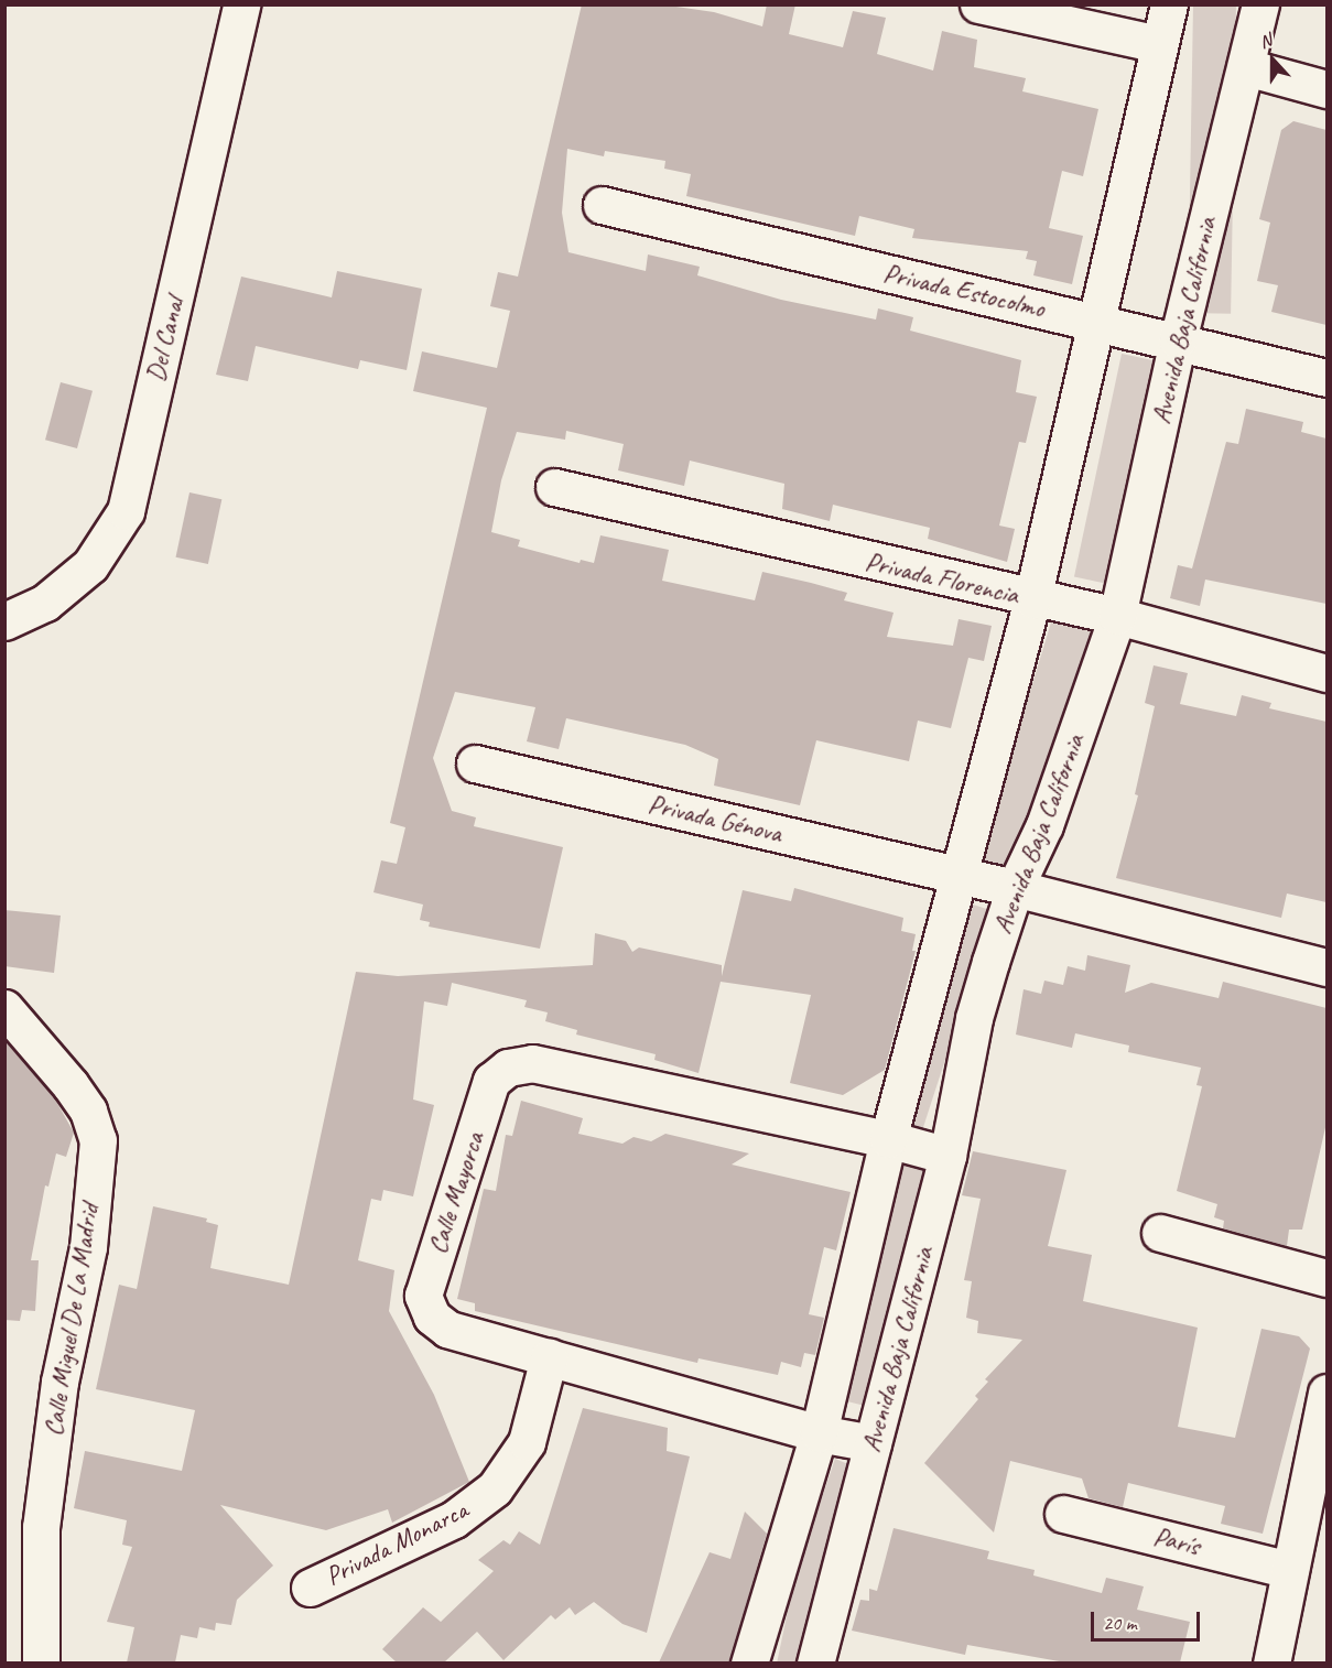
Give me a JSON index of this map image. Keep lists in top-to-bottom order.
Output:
{
  "streets": {
    "street": [
      "Privada Estocolmo",
      "Avenida Baja California",
      "Del Canal",
      "Privada Florencia",
      "Privada Génova",
      "Calle Mayorca",
      "Calle Miguel De La Madrid",
      "París",
      "Privada Monarca"
    ]
  },
  "crossings": [
    ["Privada Estocolmo", "Avenida Baja California"],
    ["Avenida Baja California", "Privada Florencia"],
    ["Avenida Baja California", "Privada Génova"],
    ["Avenida Baja California", "Calle Mayorca"],
    ["Calle Mayorca", "Privada Monarca"]
  ],
  "scale_bar": "20 m",
  "north": "top"
}
